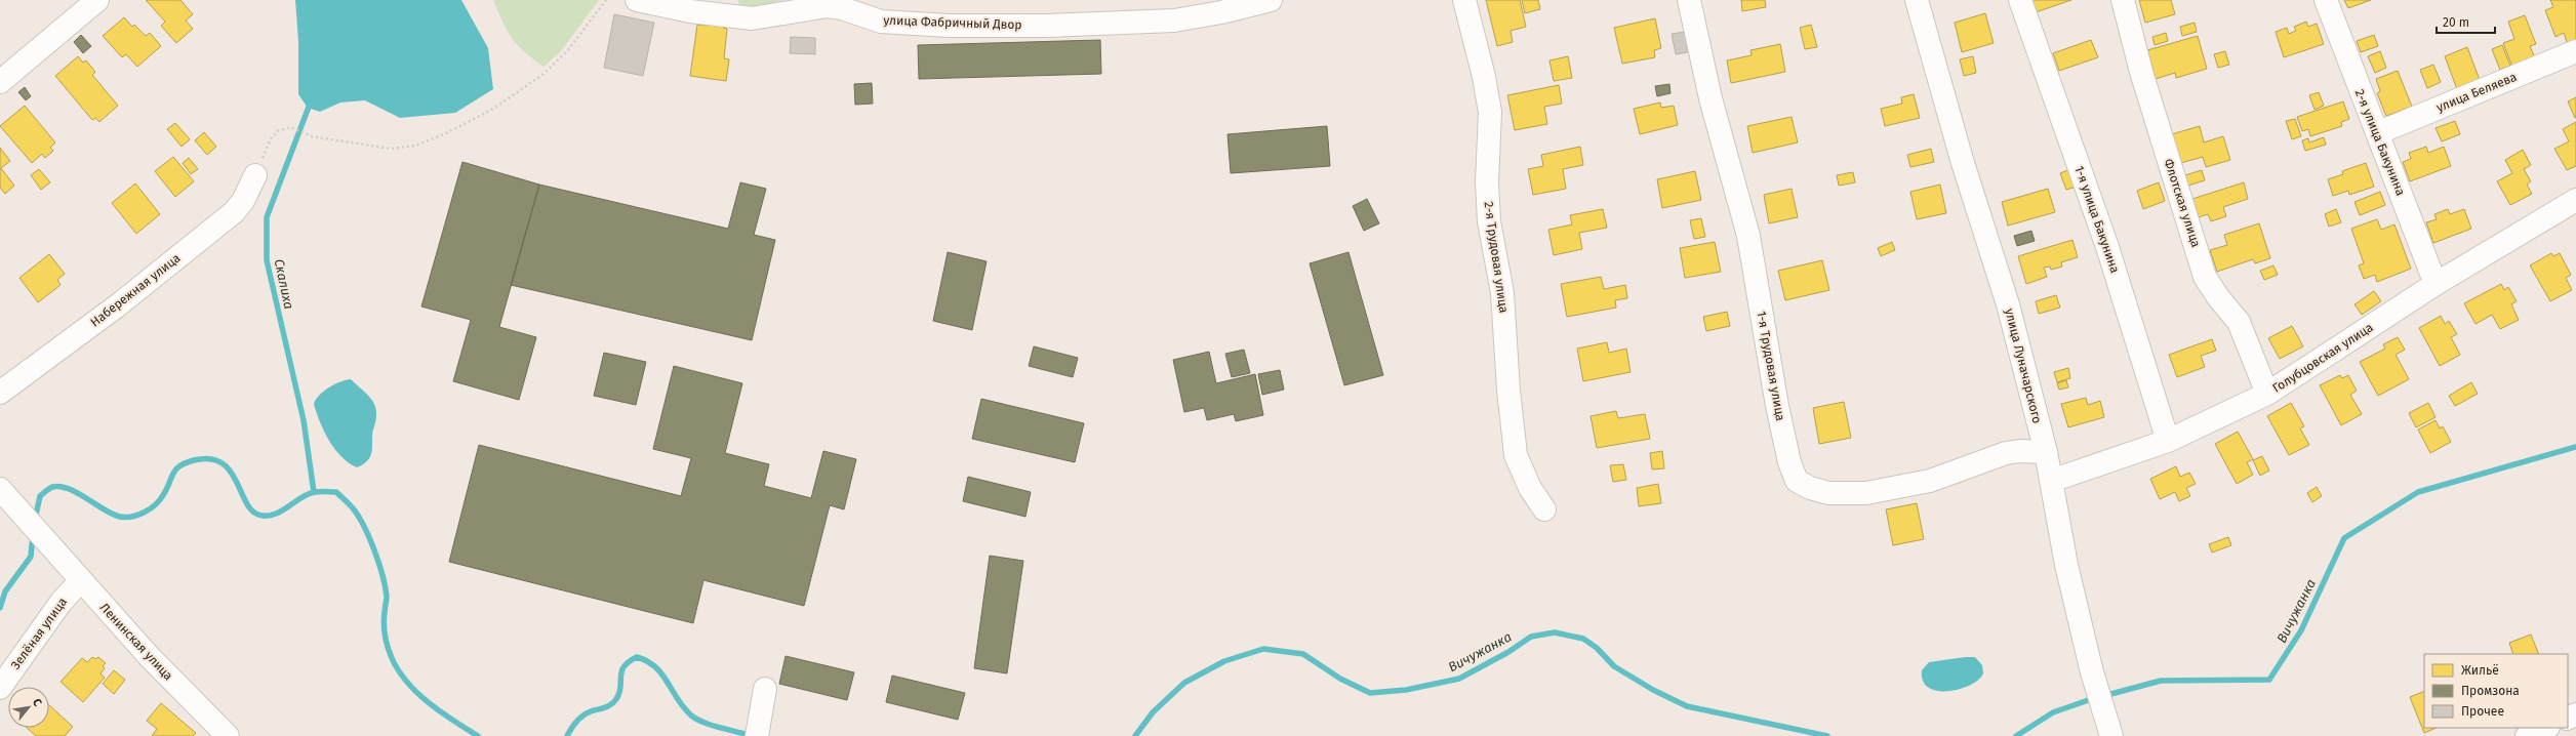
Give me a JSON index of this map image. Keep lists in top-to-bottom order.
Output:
{
  "streets": {
    "street": [
      "улица Фабричный Двор",
      "улица Беляева",
      "2-я улица Бакунина",
      "Флотская улица",
      "1-я улица Бакунина",
      "2-я Трудовая улица",
      "Набережная улица",
      "Голубцовская улица",
      "1-я Трудовая улица",
      "улица Луначарского",
      "Зелёная улица",
      "Ленинская улица"
    ]
  },
  "crossings": [
    ["улица Беляева", "2-я улица Бакунина"],
    ["2-я улица Бакунина", "Голубцовская улица"],
    ["Флотская улица", "Голубцовская улица"],
    ["1-я улица Бакунина", "Голубцовская улица"],
    ["Голубцовская улица", "улица Луначарского"],
    ["1-я Трудовая улица", "улица Луначарского"],
    ["Зелёная улица", "Ленинская улица"]
  ],
  "water": ["Скалиха", "Вичужанка"],
  "legend": ["Жильё", "Промзона", "Прочее"],
  "scale_bar": "20 m",
  "north": "top right"
}
